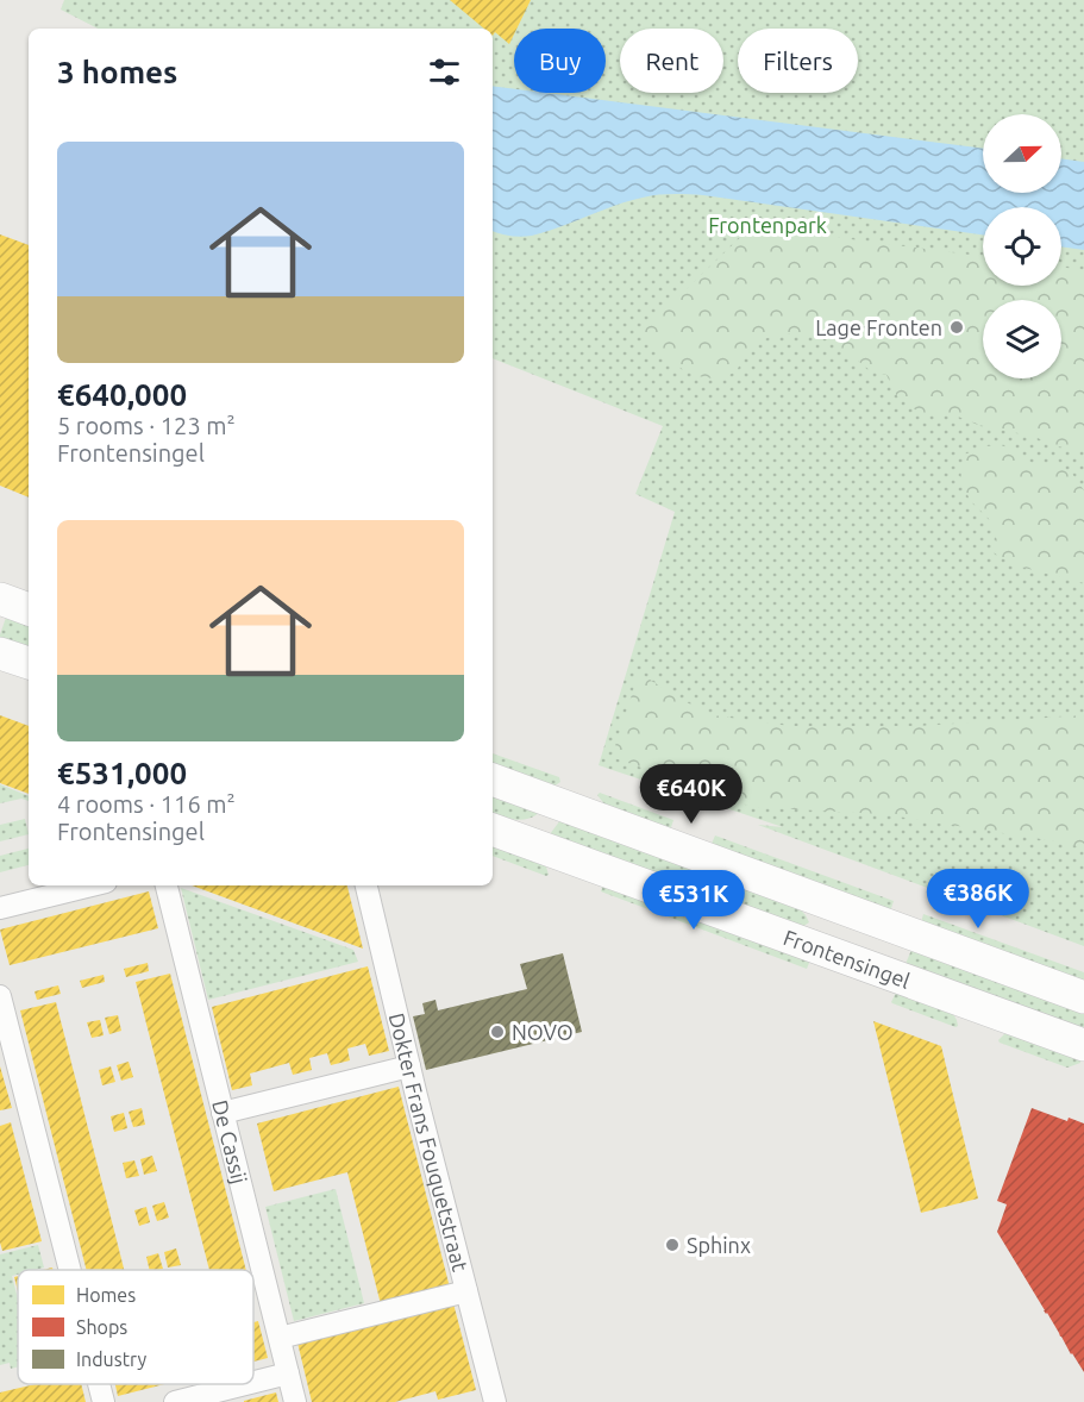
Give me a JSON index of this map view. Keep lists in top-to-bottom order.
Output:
{
  "streets": {
    "main road": ["Frontensingel"],
    "street": ["De Cassij", "Dokter Frans Fouquetstraat"]
  },
  "parks": ["Frontenpark"],
  "places": ["Lage Fronten", "NOVO", "Sphinx"],
  "legend": ["Homes", "Shops", "Industry"],
  "north": "right",
  "page": {
    "chip": ["Buy", "Rent", "Filters"],
    "heading": "3 homes",
    "list": [
      {
        "name": "€640,000",
        "note": "5 rooms · 123 m² · Frontensingel"
      },
      {
        "name": "€531,000",
        "note": "4 rooms · 116 m² · Frontensingel"
      }
    ],
    "price": ["€640K", "€386K", "€531K"]
  }
}
